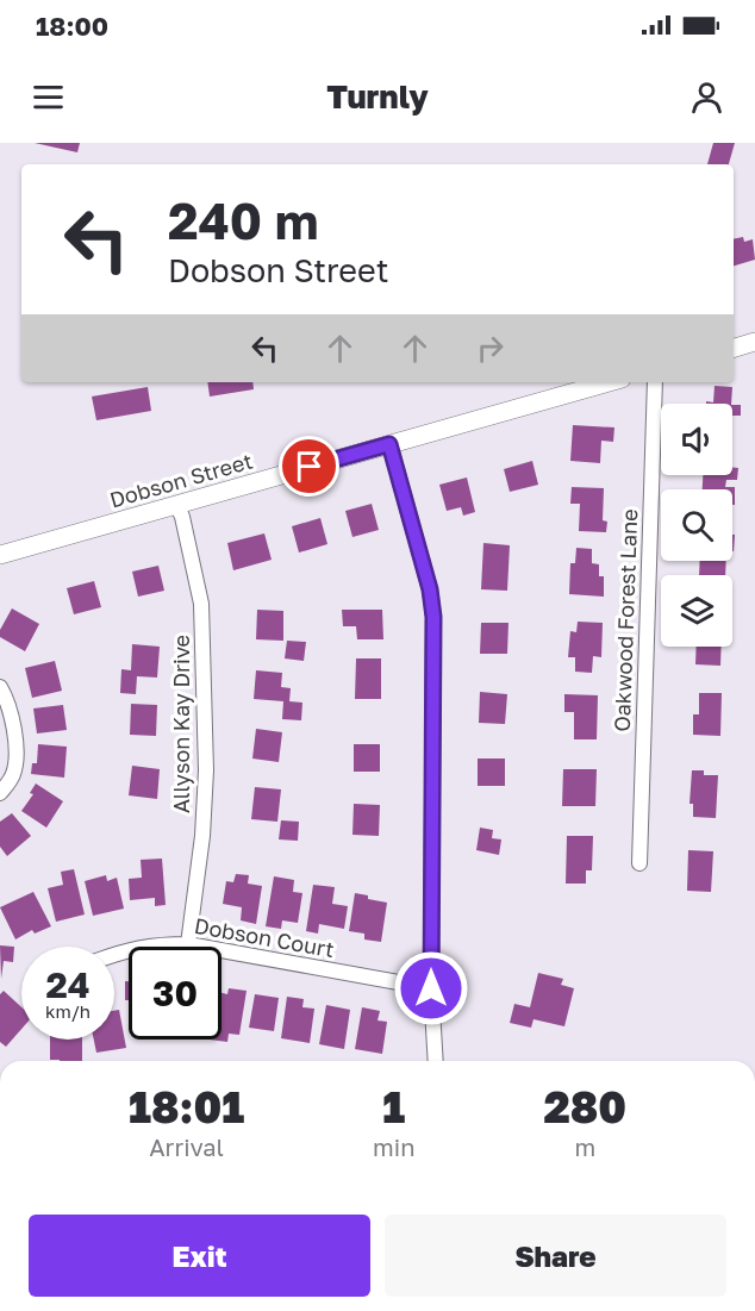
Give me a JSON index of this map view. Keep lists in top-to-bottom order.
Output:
{
  "streets": {
    "street": [
      "Dobson Street",
      "Oakwood Forest Lane",
      "Allyson Kay Drive",
      "Dobson Court"
    ]
  },
  "crossings": [
    ["Dobson Street", "Allyson Kay Drive"],
    ["Allyson Kay Drive", "Dobson Court"]
  ],
  "page": {
    "status": "18:00",
    "header": "Turnly",
    "turn": ["240 m", "Dobson Street"],
    "speed": "24 km/h",
    "limit": "30",
    "eta": [
      "18:01",
      "Arrival",
      "1",
      "min",
      "280",
      "m"
    ],
    "buttons": ["Exit", "Share"]
  }
}
